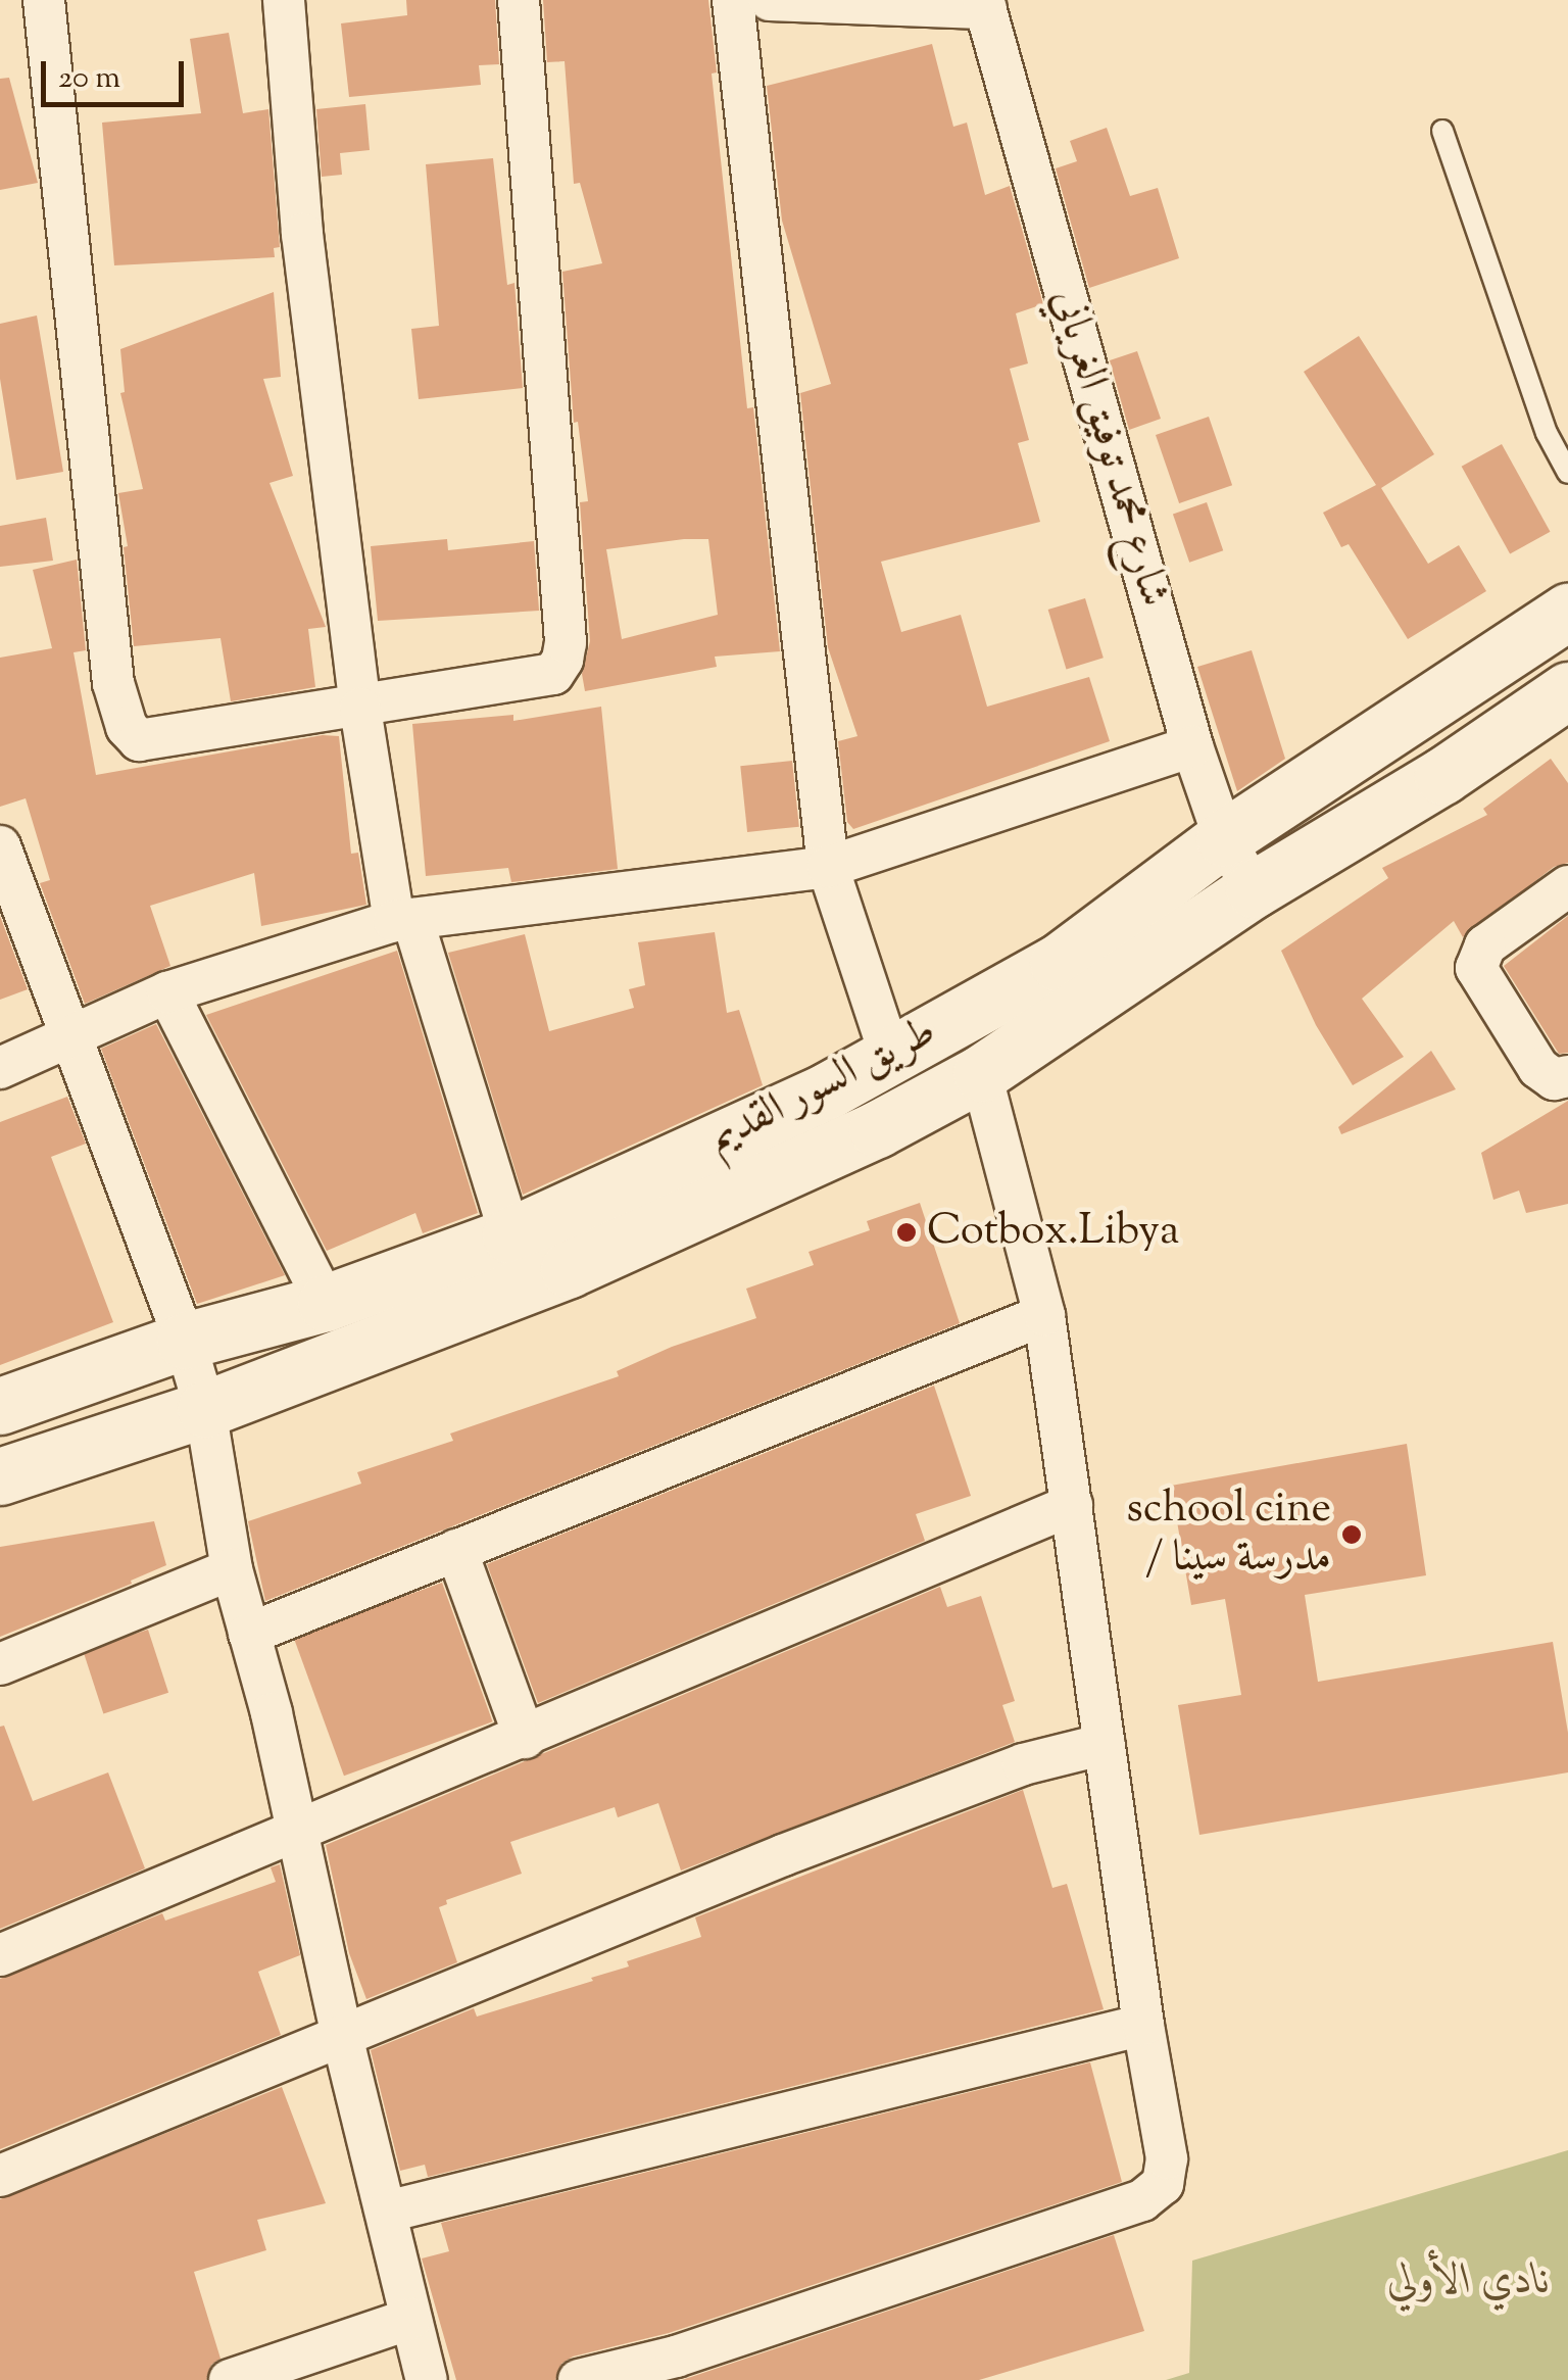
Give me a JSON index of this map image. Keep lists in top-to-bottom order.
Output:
{
  "streets": {
    "main road": ["طريق السور القديم"],
    "street": ["شارع محمد توفيق الغرياني"]
  },
  "crossings": [
    ["شارع محمد توفيق الغرياني", "طريق السور القديم"]
  ],
  "parks": ["نادي الأولي"],
  "places": ["Cotbox.Libya", "school cine / مدرسة سينا"],
  "scale_bar": "20 m"
}
